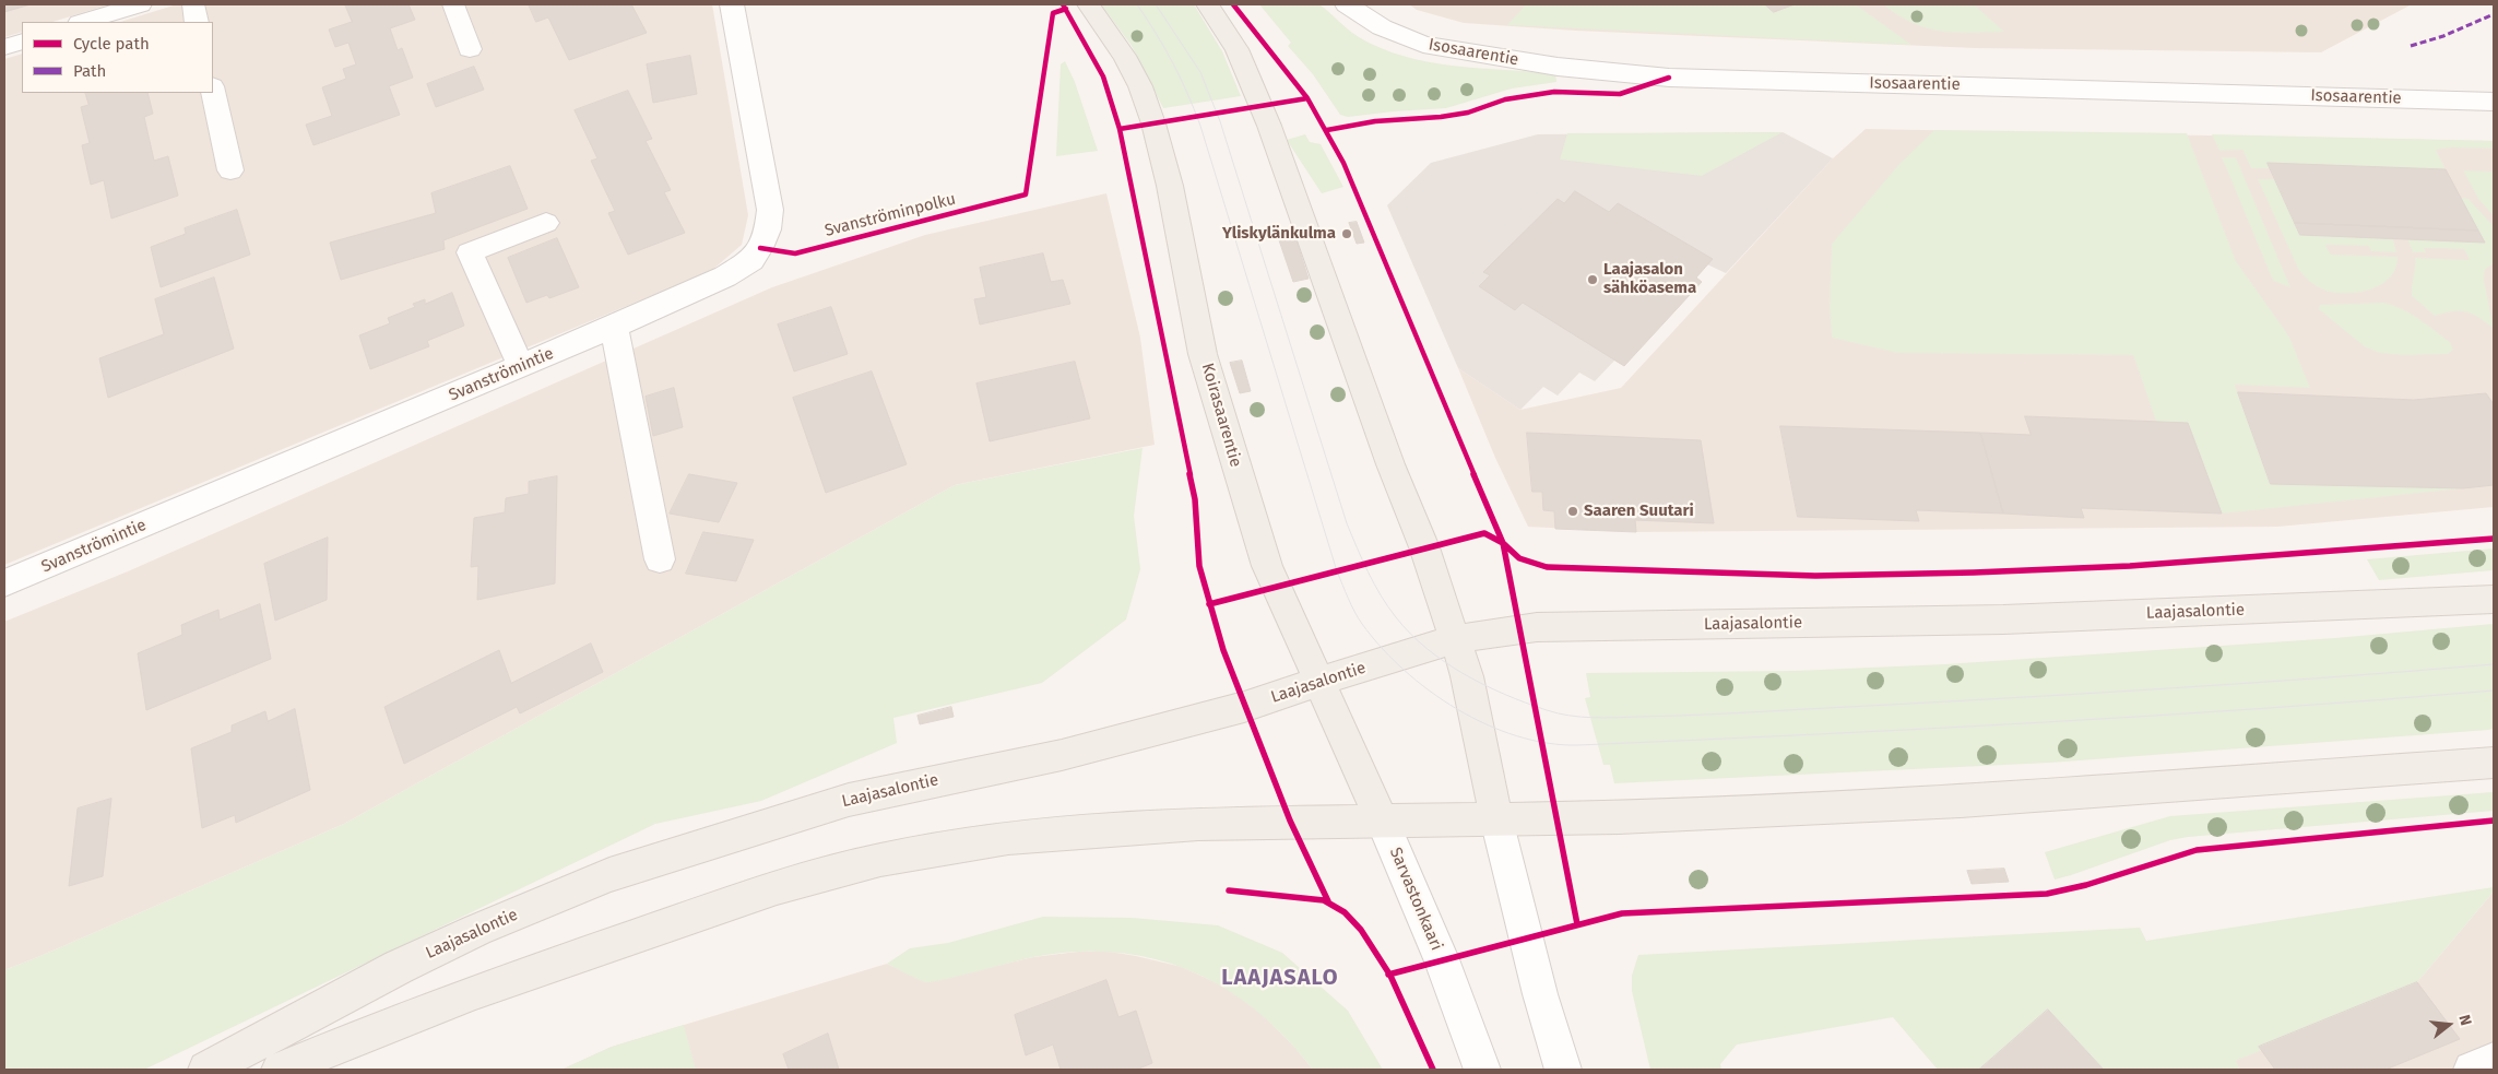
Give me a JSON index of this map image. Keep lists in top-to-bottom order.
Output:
{
  "streets": {
    "main road": ["Koirasaarentie", "Laajasalontie"],
    "street": ["Isosaarentie", "Svanströmintie", "Sarvastonkaari"],
    "cycle path": ["Svanströminpolku"]
  },
  "crossings": [
    ["Koirasaarentie", "Laajasalontie"],
    ["Koirasaarentie", "Sarvastonkaari"]
  ],
  "districts": ["LAAJASALO"],
  "places": ["Yliskylänkulma", "Laajasalon sähköasema", "Saaren Suutari"],
  "legend": ["Cycle path", "Path"],
  "north": "right"
}
